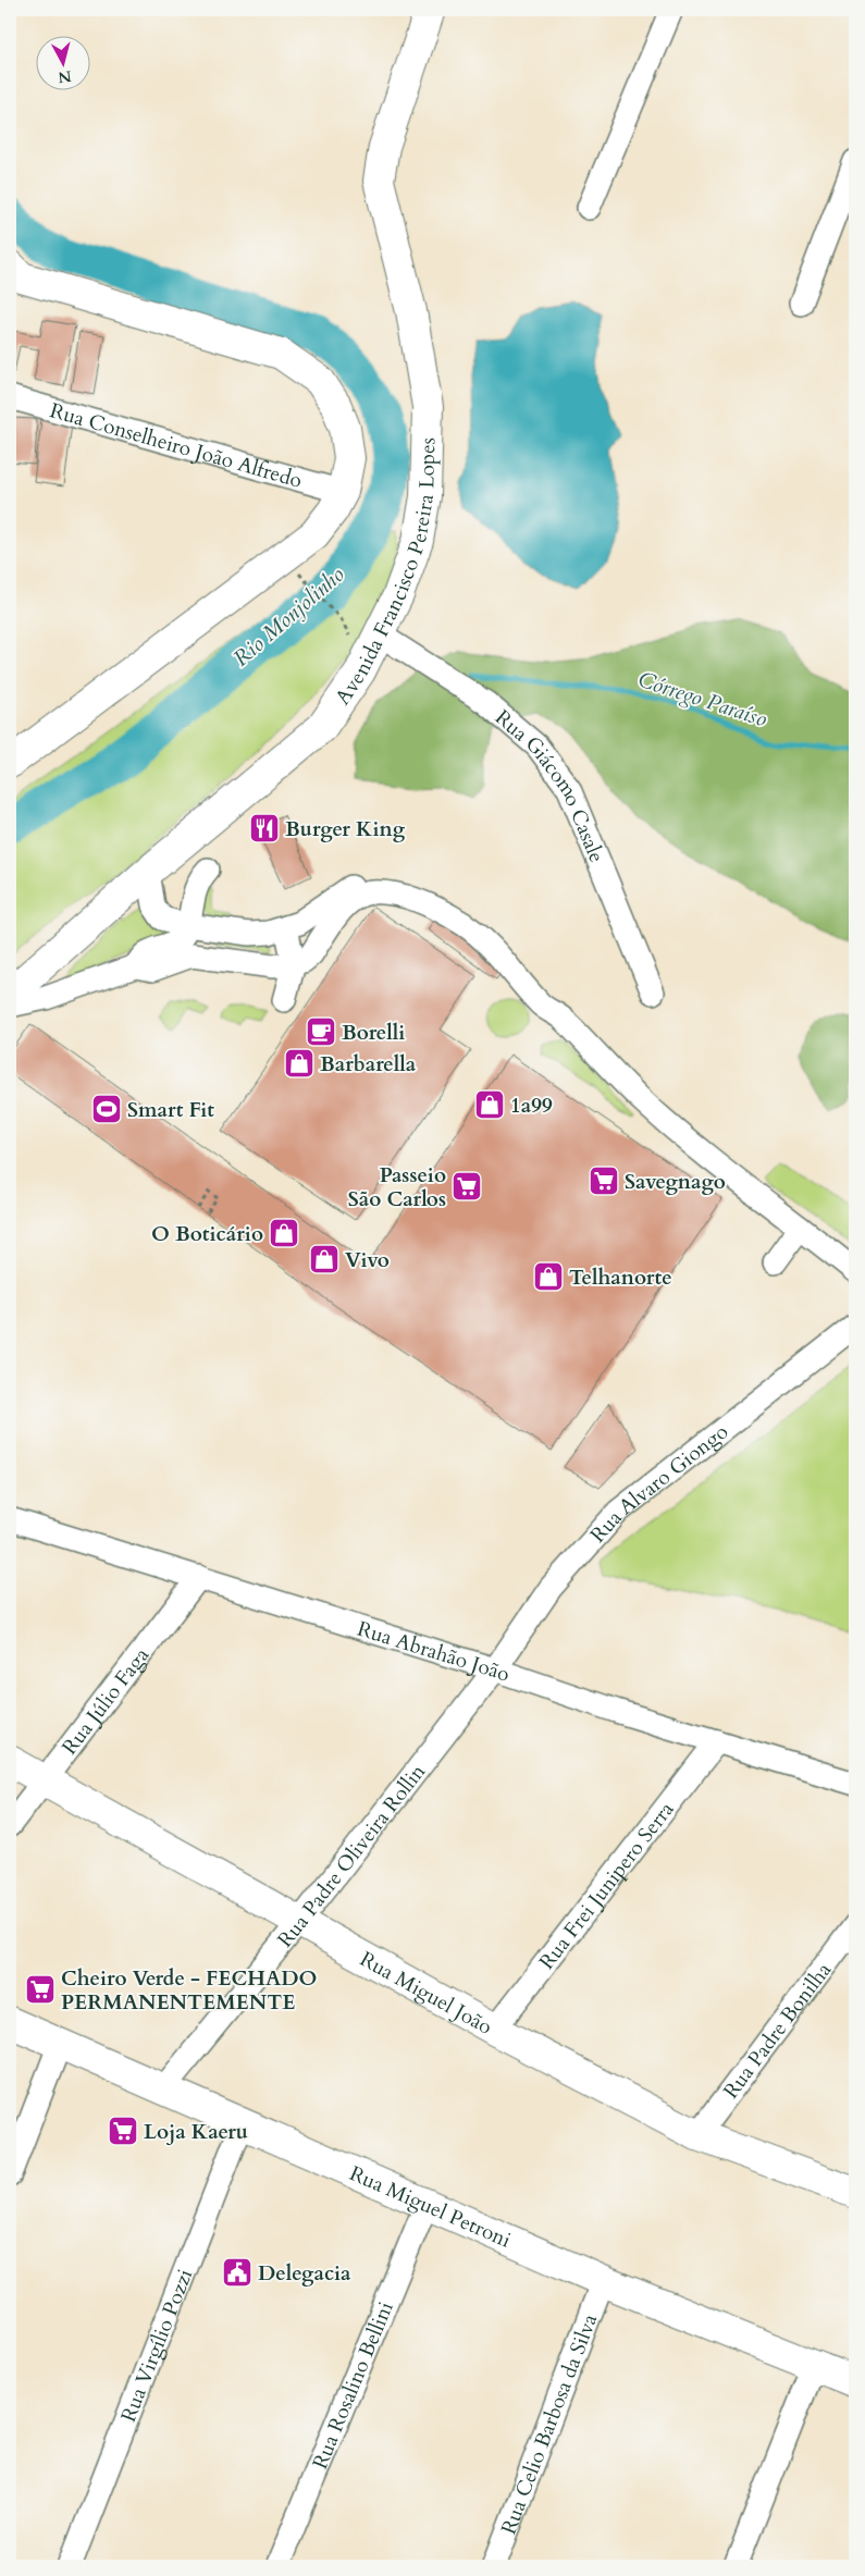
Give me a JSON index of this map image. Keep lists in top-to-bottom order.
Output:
{
  "streets": {
    "main road": ["Avenida Francisco Pereira Lopes", "Rua Miguel João", "Rua Miguel Petroni"],
    "street": [
      "Rua Conselheiro João Alfredo",
      "Rua Giácomo Casale",
      "Rua Alvaro Giongo",
      "Rua Abrahão João",
      "Rua Júlio Faga",
      "Rua Padre Oliveira Rollin",
      "Rua Frei Junipero Serra",
      "Rua Padre Bonilha",
      "Rua Virgílio Pozzi",
      "Rua Rosalino Bellini",
      "Rua Celio Barbosa da Silva"
    ]
  },
  "crossings": [
    ["Avenida Francisco Pereira Lopes", "Rua Giácomo Casale"],
    ["Rua Alvaro Giongo", "Rua Abrahão João"],
    ["Rua Alvaro Giongo", "Rua Padre Oliveira Rollin"],
    ["Rua Abrahão João", "Rua Júlio Faga"],
    ["Rua Abrahão João", "Rua Padre Oliveira Rollin"],
    ["Rua Abrahão João", "Rua Frei Junipero Serra"],
    ["Rua Júlio Faga", "Rua Miguel João"],
    ["Rua Padre Oliveira Rollin", "Rua Miguel João"],
    ["Rua Padre Oliveira Rollin", "Rua Miguel Petroni"],
    ["Rua Frei Junipero Serra", "Rua Miguel João"],
    ["Rua Miguel João", "Rua Padre Bonilha"],
    ["Rua Miguel Petroni", "Rua Virgílio Pozzi"],
    ["Rua Miguel Petroni", "Rua Rosalino Bellini"],
    ["Rua Miguel Petroni", "Rua Celio Barbosa da Silva"]
  ],
  "water": ["Rio Monjolinho", "Córrego Paraíso"],
  "places": {
    "restaurant": ["Burger King"],
    "cafe": ["Borelli"],
    "shop": [
      "Barbarella",
      "1a99",
      "O Boticário",
      "Vivo",
      "Telhanorte"
    ],
    "sports": ["Smart Fit"],
    "supermarket": [
      "Savegnago",
      "Passeio São Carlos",
      "Cheiro Verde - FECHADO PERMANENTEMENTE",
      "Loja Kaeru"
    ],
    "public building": ["Delegacia"]
  },
  "north": "bottom"
}
